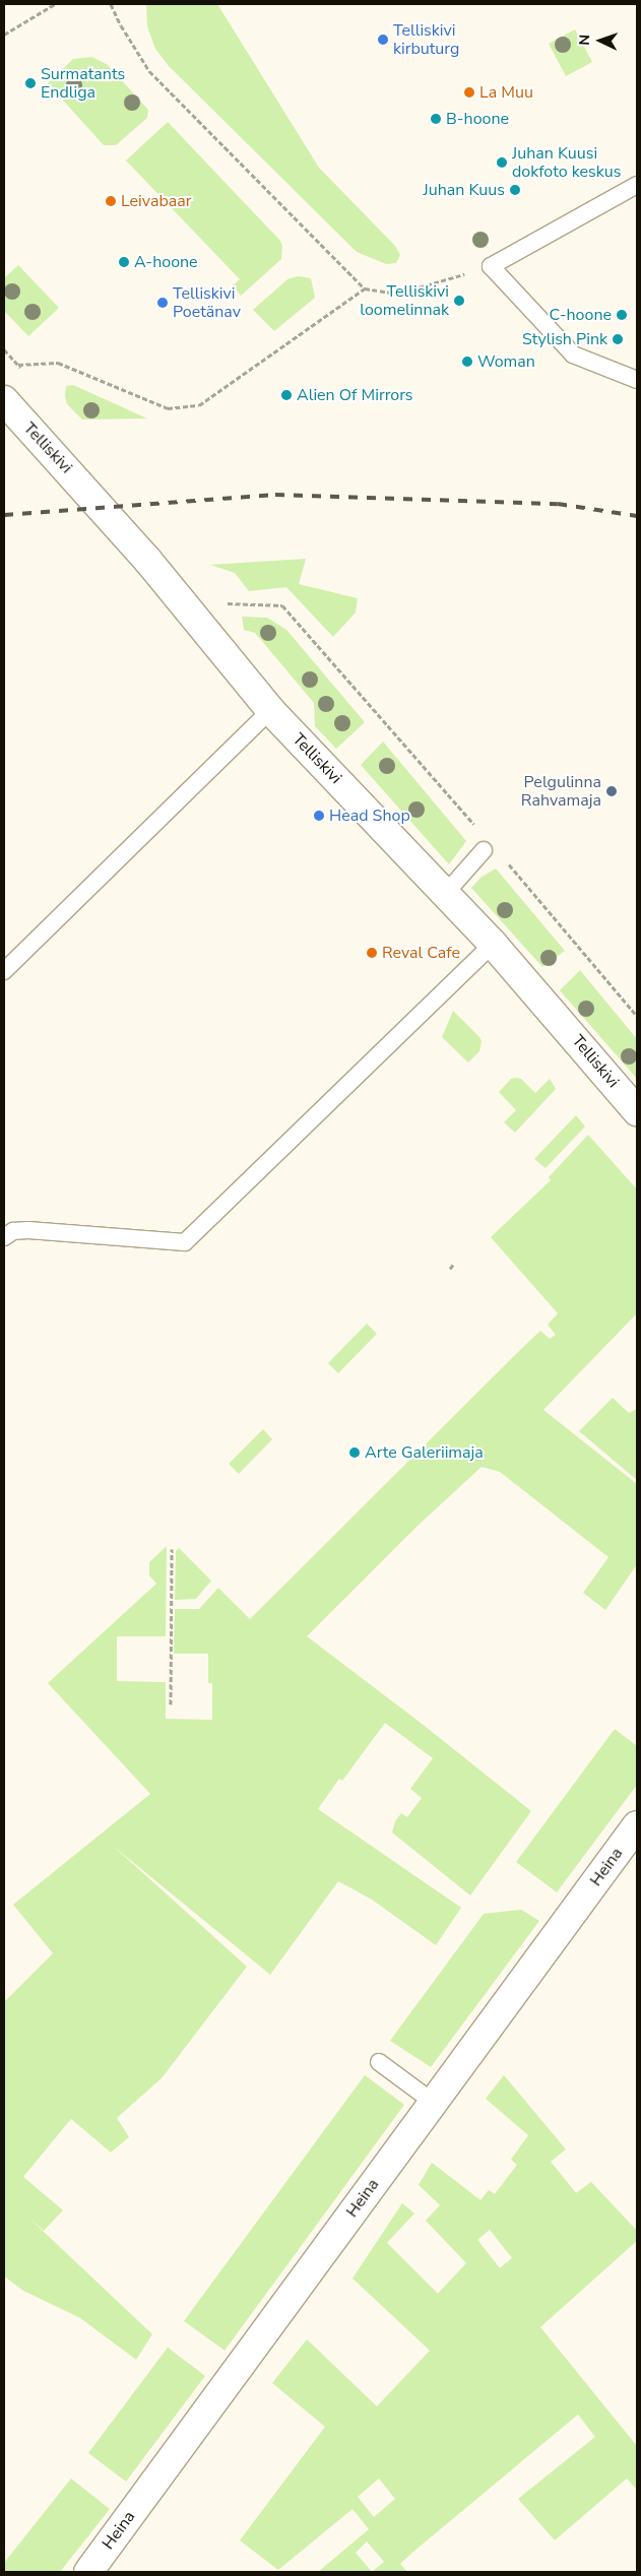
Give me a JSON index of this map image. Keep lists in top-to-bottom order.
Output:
{
  "streets": {
    "street": ["Telliskivi", "Heina"]
  },
  "places": [
    "Telliskivi kirbuturg",
    "Surmatants Endliga",
    "La Muu",
    "B-hoone",
    "Juhan Kuusi dokfoto keskus",
    "Juhan Kuus",
    "Leivabaar",
    "A-hoone",
    "Telliskivi loomelinnak",
    "Telliskivi Poetänav",
    "C-hoone",
    "Stylish Pink",
    "Woman",
    "Alien Of Mirrors",
    "Pelgulinna Rahvamaja",
    "Head Shop",
    "Reval Cafe",
    "Arte Galeriimaja"
  ],
  "north": "left"
}
